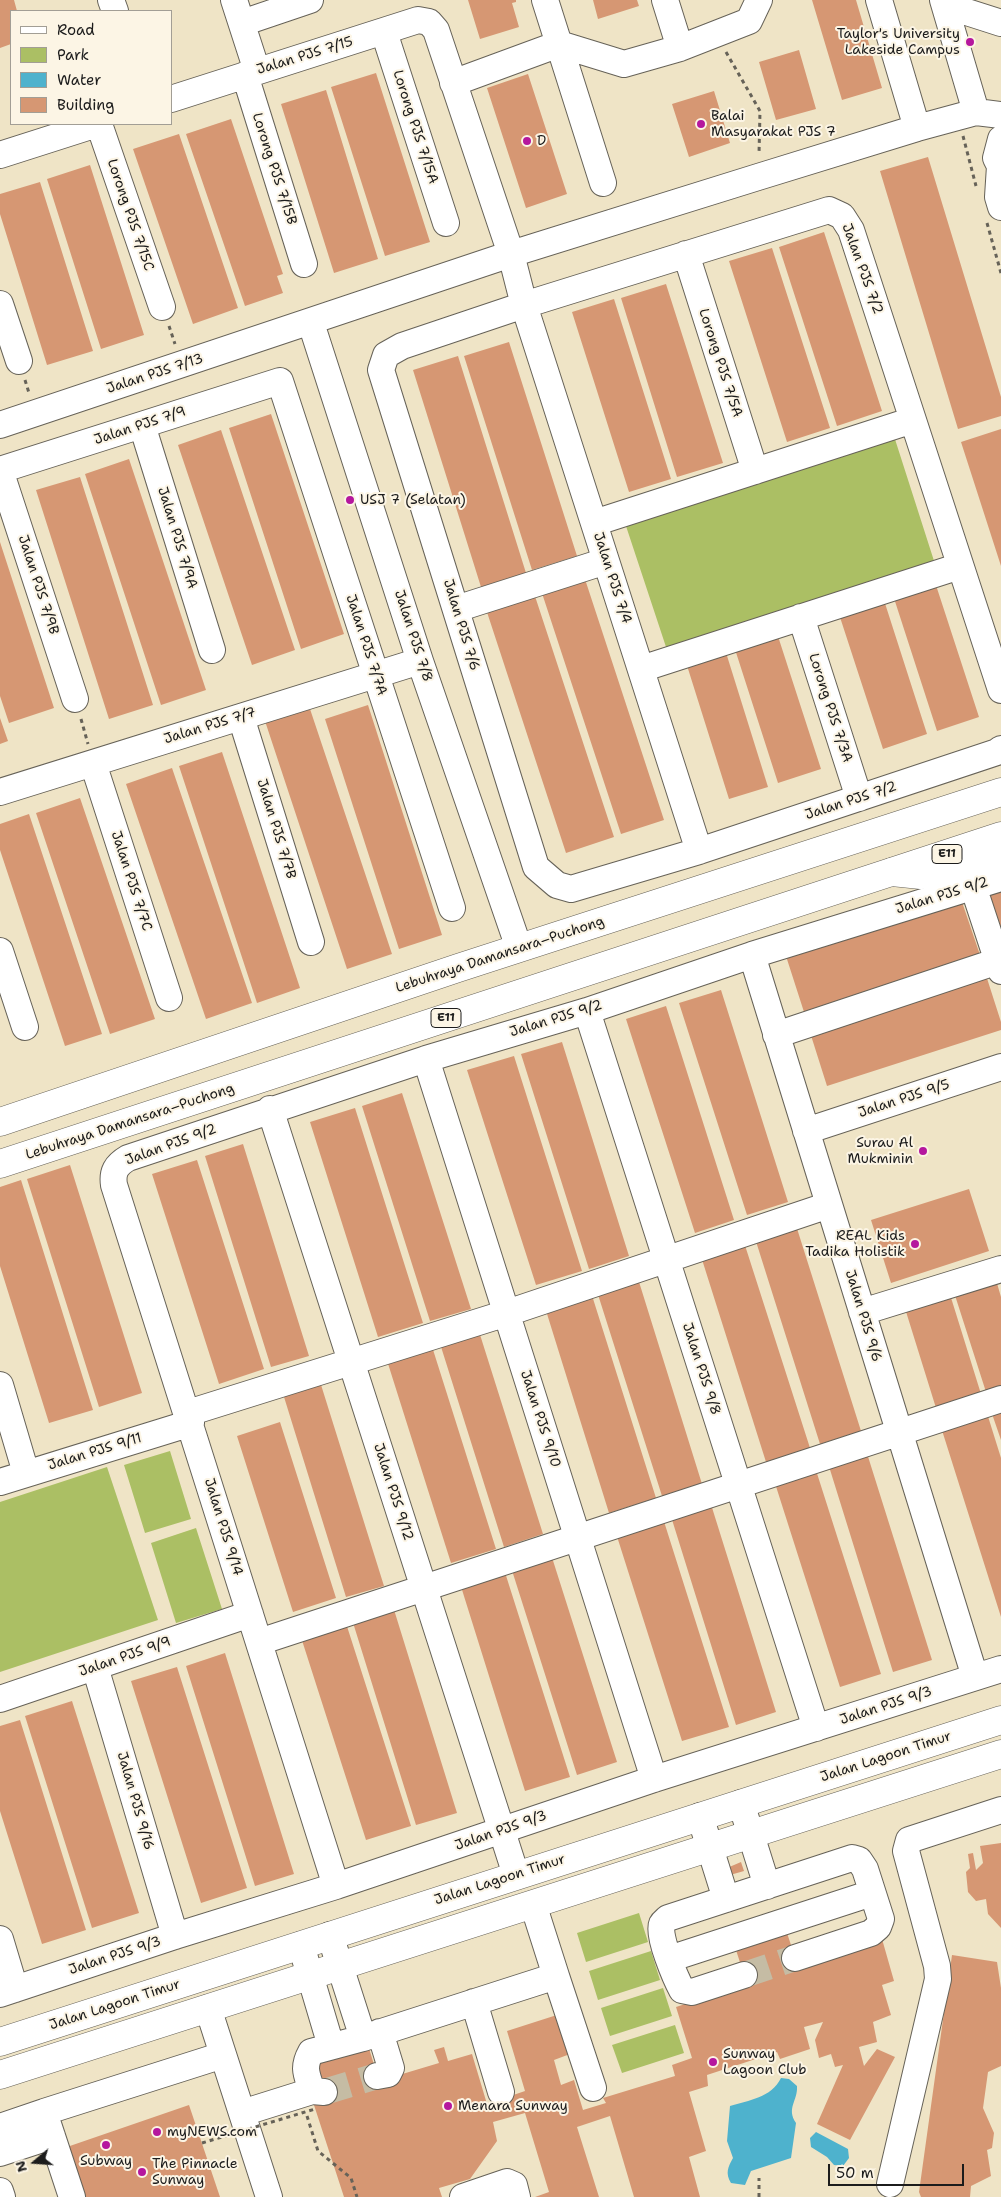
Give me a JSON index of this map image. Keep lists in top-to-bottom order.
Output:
{
  "streets": {
    "main road": ["E11", "Lebuhraya Damansara–Puchong", "Jalan Lagoon Timur"],
    "street": [
      "Jalan PJS 7/15",
      "Lorong PJS 7/15A",
      "Lorong PJS 7/15B",
      "Lorong PJS 7/15C",
      "Jalan PJS 7/2",
      "Lorong PJS 7/5A",
      "Jalan PJS 7/13",
      "Jalan PJS 7/9",
      "Jalan PJS 7/9A",
      "Jalan PJS 7/4",
      "Jalan PJS 7/9B",
      "Jalan PJS 7/6",
      "Jalan PJS 7/8",
      "Jalan PJS 7/7A",
      "Lorong PJS 7/3A",
      "Jalan PJS 7/7",
      "Jalan PJS 7/7B",
      "Jalan PJS 7/7C",
      "Jalan PJS 9/2",
      "Jalan PJS 9/5",
      "Jalan PJS 9/6",
      "Jalan PJS 9/8",
      "Jalan PJS 9/10",
      "Jalan PJS 9/11",
      "Jalan PJS 9/12",
      "Jalan PJS 9/14",
      "Jalan PJS 9/9",
      "Jalan PJS 9/3",
      "Jalan PJS 9/16"
    ]
  },
  "crossings": [
    ["Jalan PJS 7/15", "Lorong PJS 7/15A"],
    ["Jalan PJS 7/15", "Lorong PJS 7/15B"],
    ["Jalan PJS 7/2", "Lorong PJS 7/5A"],
    ["Jalan PJS 7/2", "Jalan PJS 7/4"],
    ["Jalan PJS 7/2", "Jalan PJS 7/6"],
    ["Jalan PJS 7/2", "Lorong PJS 7/3A"],
    ["Jalan PJS 7/13", "Jalan PJS 7/8"],
    ["Jalan PJS 7/9", "Jalan PJS 7/9A"],
    ["Jalan PJS 7/9", "Jalan PJS 7/9B"],
    ["Jalan PJS 7/9", "Jalan PJS 7/7A"],
    ["Jalan PJS 7/4", "Jalan PJS 7/6"],
    ["Jalan PJS 7/8", "Jalan PJS 7/7"],
    ["Jalan PJS 7/8", "Lebuhraya Damansara–Puchong"],
    ["Jalan PJS 7/7A", "Jalan PJS 7/7"],
    ["Jalan PJS 7/7", "Jalan PJS 7/7B"],
    ["Jalan PJS 7/7", "Jalan PJS 7/7C"],
    ["Jalan PJS 9/2", "Jalan PJS 9/6"],
    ["Jalan PJS 9/2", "Jalan PJS 9/8"],
    ["Jalan PJS 9/2", "Jalan PJS 9/10"],
    ["Jalan PJS 9/2", "Jalan PJS 9/12"],
    ["Jalan PJS 9/2", "Jalan PJS 9/14"],
    ["Jalan PJS 9/5", "Jalan PJS 9/6"],
    ["Jalan PJS 9/6", "Jalan PJS 9/11"],
    ["Jalan PJS 9/6", "Jalan PJS 9/3"],
    ["Jalan PJS 9/8", "Jalan PJS 9/11"],
    ["Jalan PJS 9/8", "Jalan PJS 9/3"],
    ["Jalan PJS 9/10", "Jalan PJS 9/11"],
    ["Jalan PJS 9/10", "Jalan PJS 9/3"],
    ["Jalan PJS 9/11", "Jalan PJS 9/12"],
    ["Jalan PJS 9/11", "Jalan PJS 9/14"],
    ["Jalan PJS 9/12", "Jalan PJS 9/3"],
    ["Jalan PJS 9/12", "Jalan Lagoon Timur"],
    ["Jalan PJS 9/14", "Jalan PJS 9/9"],
    ["Jalan PJS 9/14", "Jalan PJS 9/3"],
    ["Jalan PJS 9/9", "Jalan PJS 9/16"],
    ["Jalan PJS 9/3", "Jalan PJS 9/16"]
  ],
  "places": [
    "Taylor's University Lakeside Campus",
    "Balai Masyarakat PJS 7",
    "D",
    "USJ 7 (Selatan)",
    "Surau Al Mukminin",
    "REAL Kids Tadika Holistik",
    "Sunway Lagoon Club",
    "Menara Sunway",
    "myNEWS.com",
    "Subway",
    "The Pinnacle Sunway"
  ],
  "legend": [
    "Road",
    "Park",
    "Water",
    "Building"
  ],
  "scale_bar": "50 m",
  "north": "left"
}
